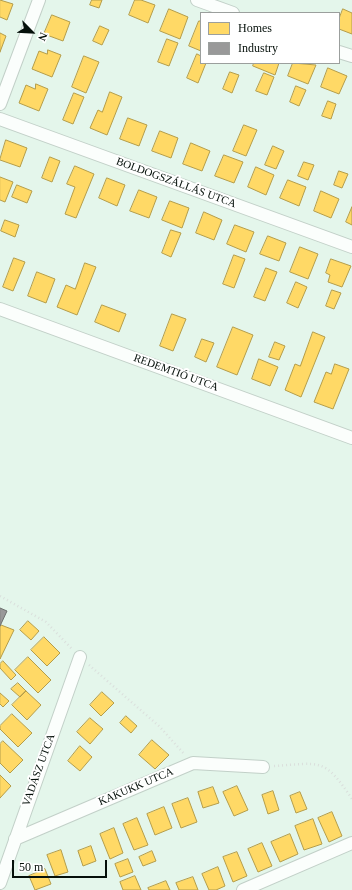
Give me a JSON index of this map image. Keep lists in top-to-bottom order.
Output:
{
  "streets": {
    "street": [
      "BOLDOGSZÁLLÁS UTCA",
      "REDEMTIÓ UTCA",
      "VADÁSZ UTCA",
      "KAKUKK UTCA"
    ]
  },
  "crossings": [
    ["VADÁSZ UTCA", "KAKUKK UTCA"]
  ],
  "legend": ["Homes", "Industry"],
  "scale_bar": "50 m",
  "north": "bottom right"
}
